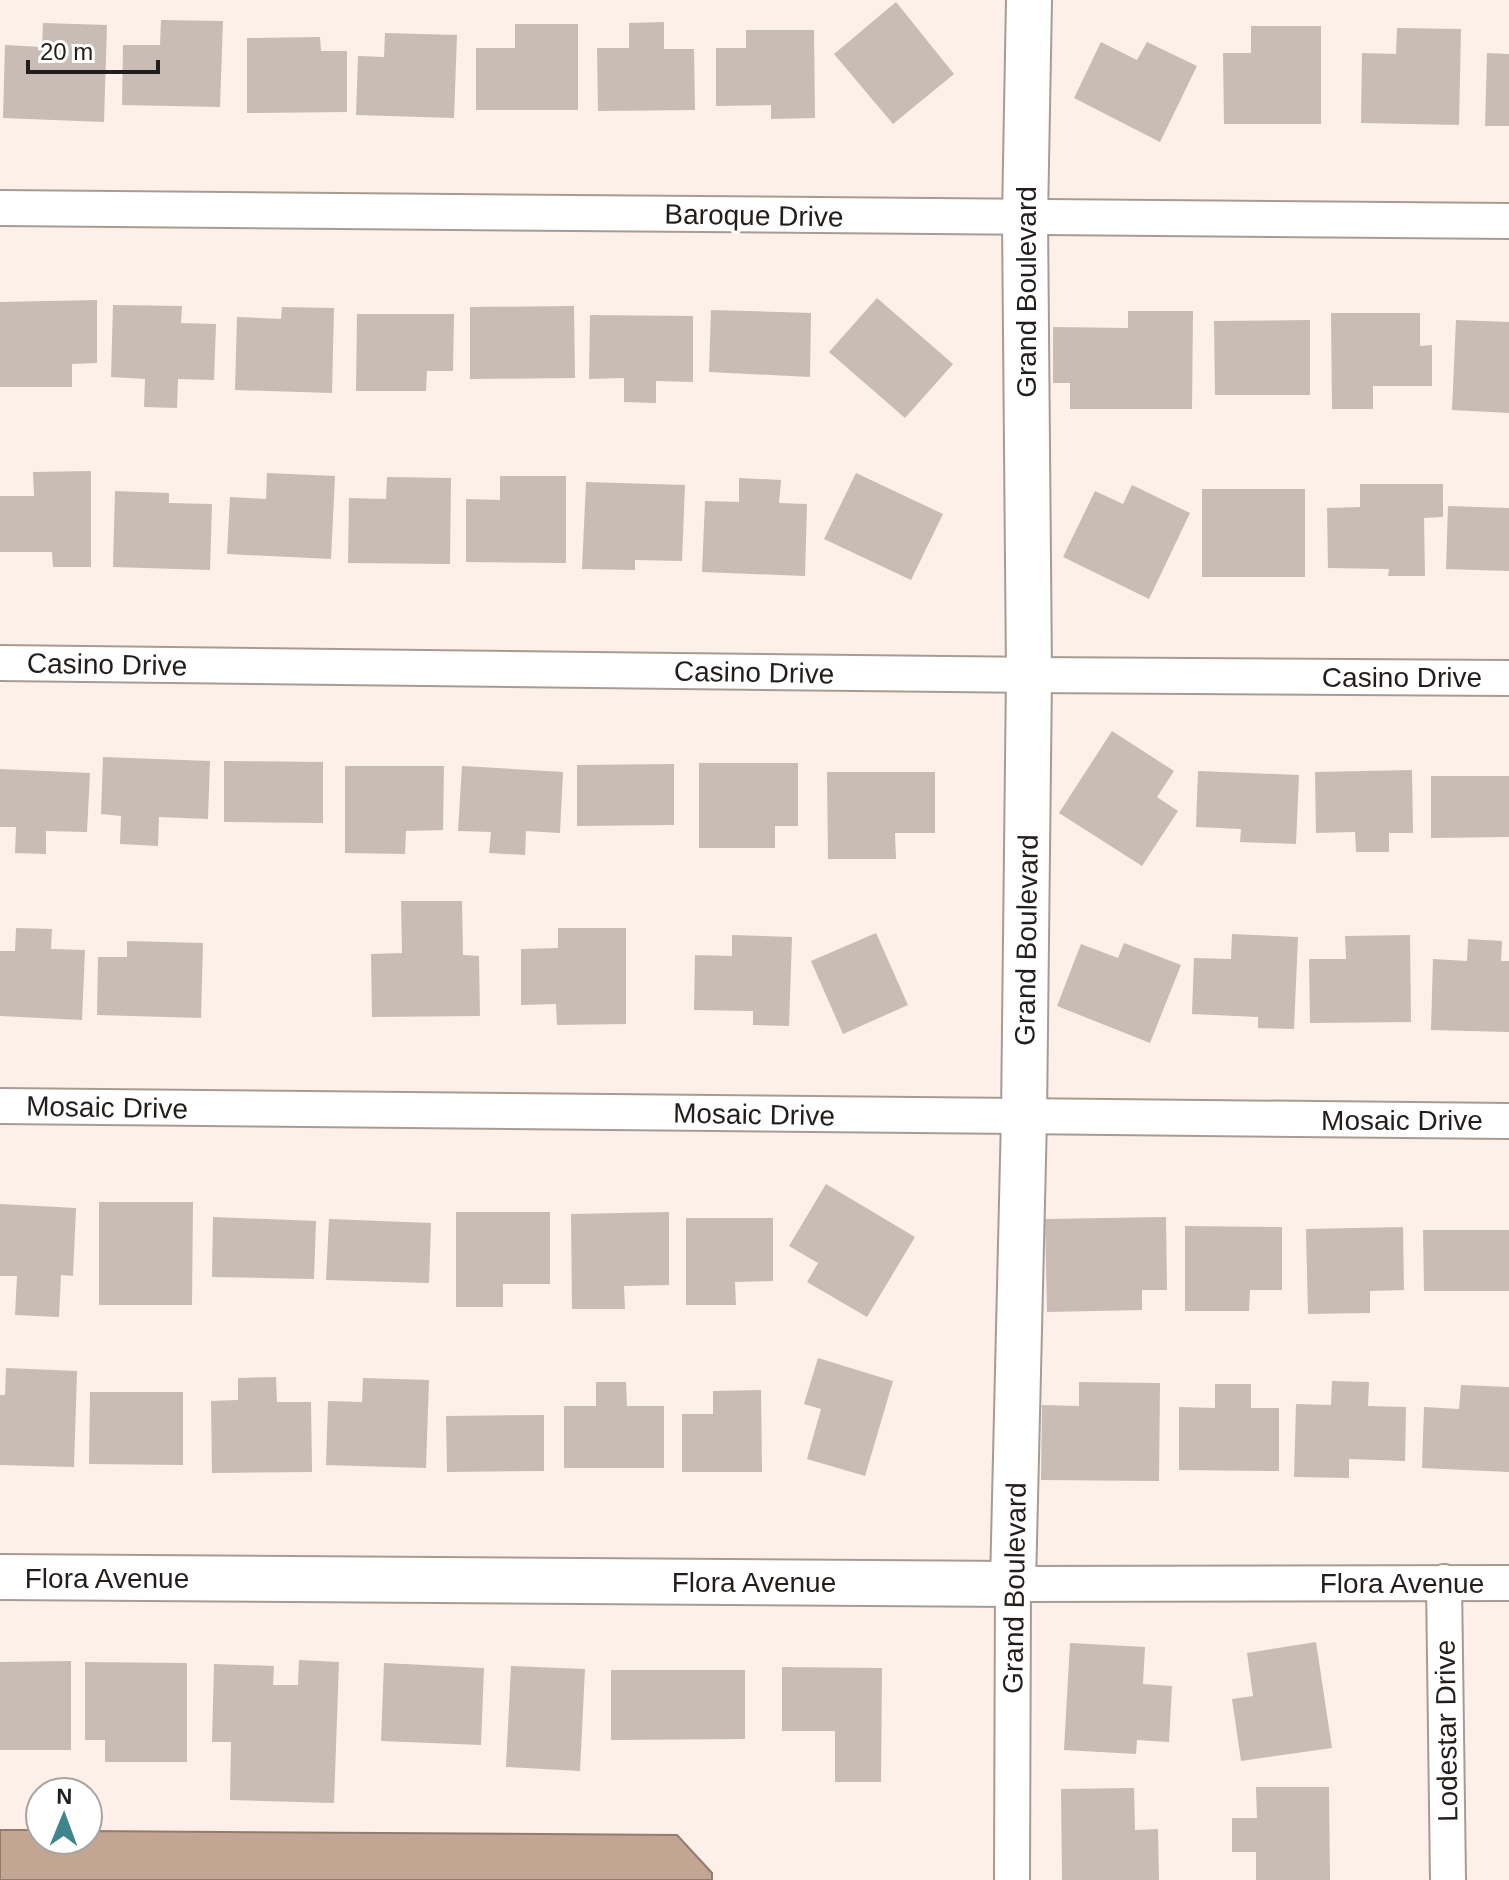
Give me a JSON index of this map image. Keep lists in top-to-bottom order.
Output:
{
  "streets": {
    "street": [
      "Baroque Drive",
      "Grand Boulevard",
      "Casino Drive",
      "Mosaic Drive",
      "Flora Avenue",
      "Lodestar Drive"
    ]
  },
  "crossings": [
    ["Baroque Drive", "Grand Boulevard"],
    ["Grand Boulevard", "Casino Drive"],
    ["Grand Boulevard", "Mosaic Drive"],
    ["Grand Boulevard", "Flora Avenue"],
    ["Flora Avenue", "Lodestar Drive"]
  ],
  "scale_bar": "20 m",
  "north": "top"
}
